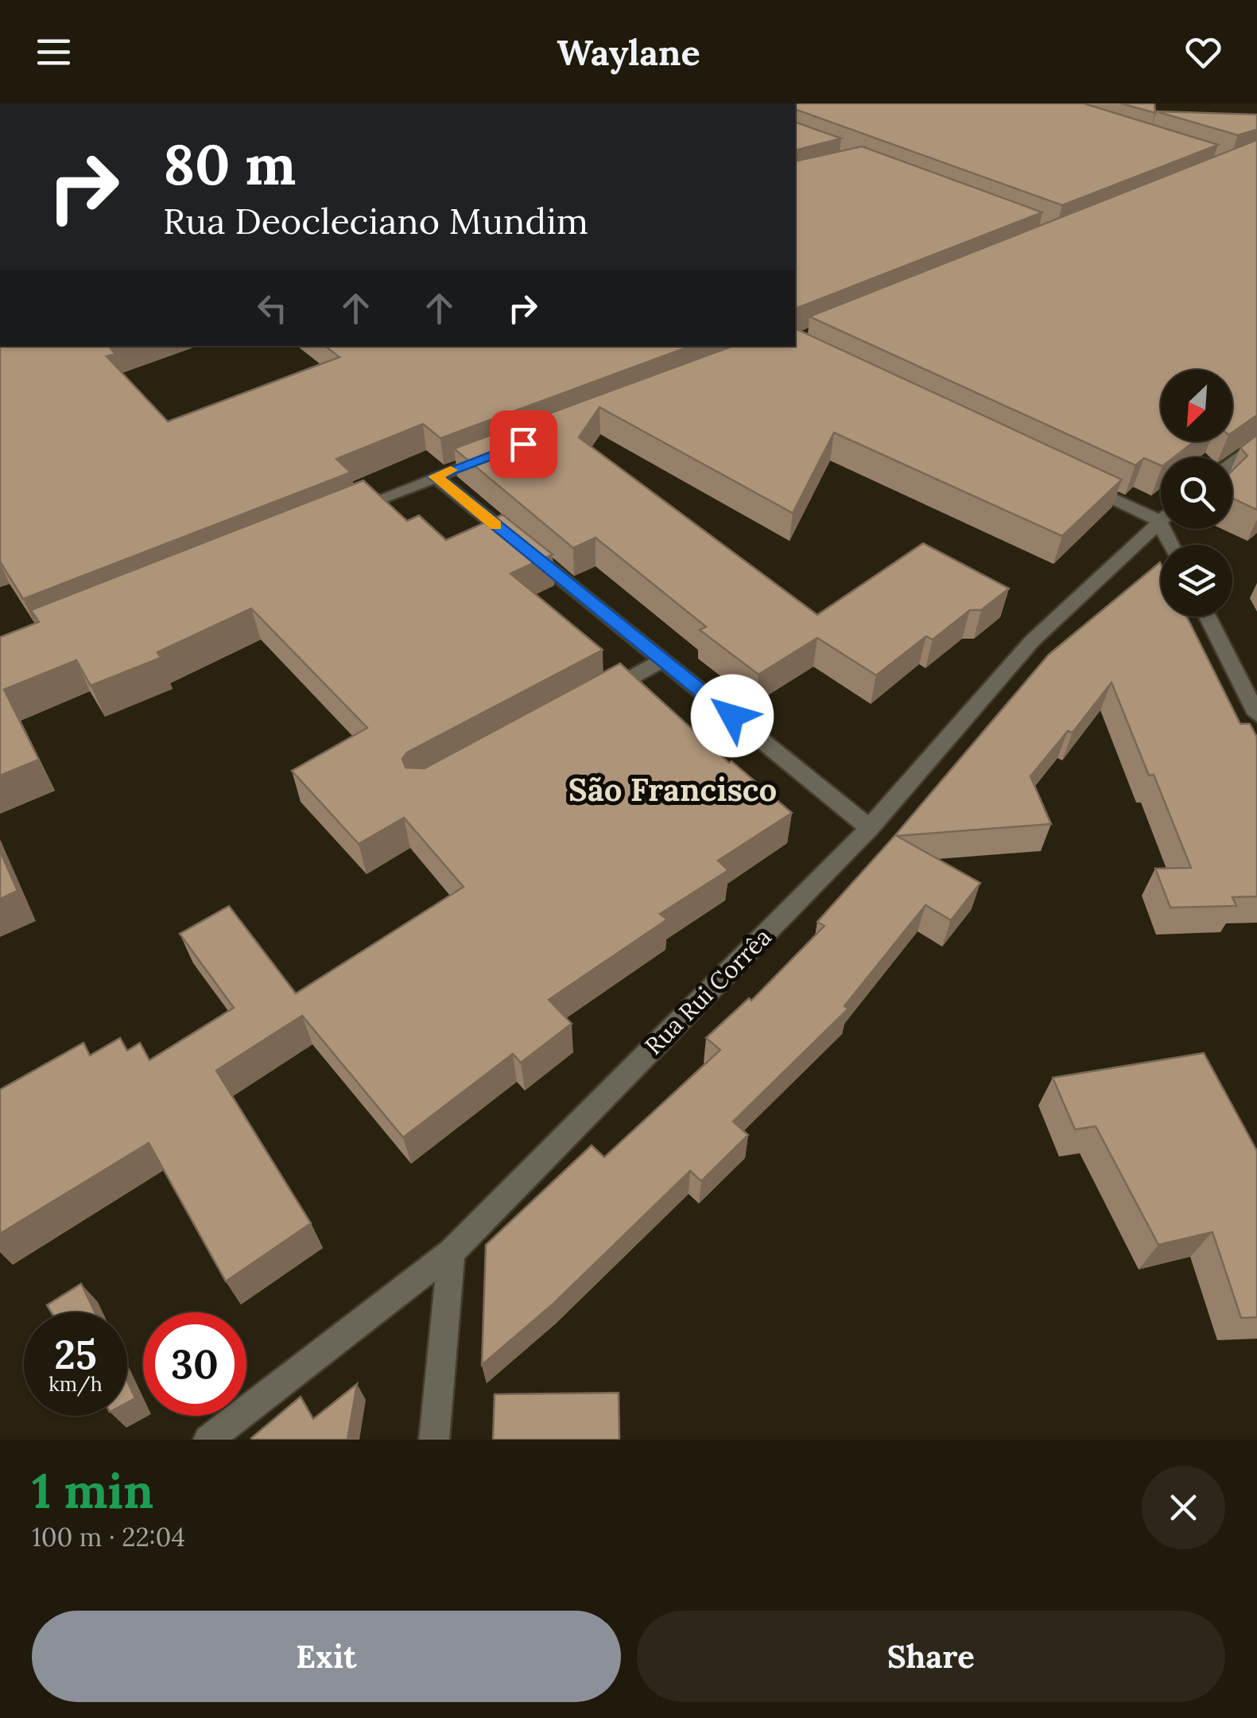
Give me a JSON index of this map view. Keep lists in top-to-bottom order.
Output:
{
  "streets": {
    "street": ["Rua Rui Corrêa"]
  },
  "districts": ["São Francisco"],
  "north": "bottom left",
  "page": {
    "header": "Waylane",
    "turn": ["80 m", "Rua Deocleciano Mundim"],
    "speed": "25 km/h",
    "limit": "30",
    "heading": ["1 min", "100 m · 22:04"],
    "buttons": ["Exit", "Share"]
  }
}
